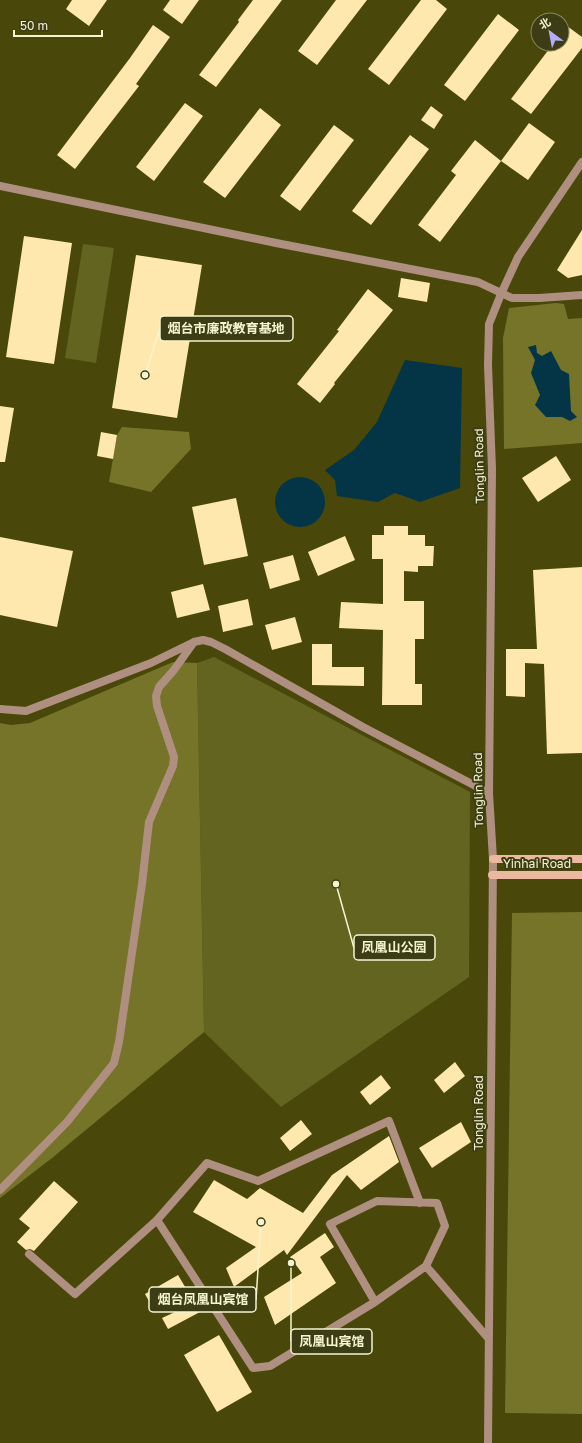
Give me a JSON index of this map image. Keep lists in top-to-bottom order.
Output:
{
  "streets": {
    "main road": ["Yinhai Road"],
    "street": ["Tonglin Road"]
  },
  "crossings": [
    ["Tonglin Road", "Yinhai Road"]
  ],
  "places": [
    "烟台市廉政教育基地",
    "凤凰山公园",
    "烟台凤凰山宾馆",
    "凤凰山宾馆"
  ],
  "scale_bar": "50 m",
  "north": "top left"
}
